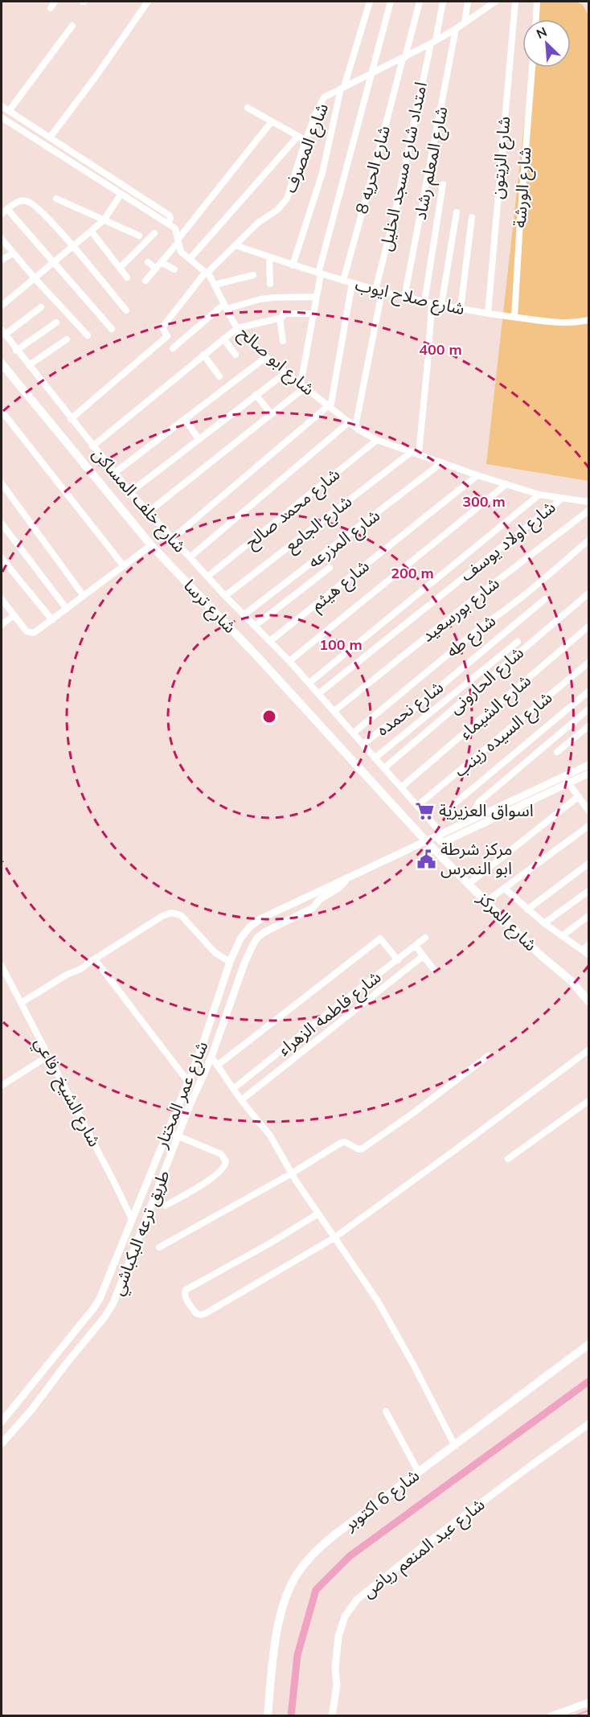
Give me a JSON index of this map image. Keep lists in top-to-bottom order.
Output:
{
  "streets": {
    "main road": ["شارع ترسا", "شارع المركز", "شارع 6 اكتوبر"],
    "street": [
      "شارع المصرف",
      "شارع الزيتون",
      "شارع المعلم رشاد",
      "امتداد شارع مسجد الخليل",
      "شارع الحريه 8",
      "شارع الورشة",
      "شارع صلاح ايوب",
      "شارع ابو صالح",
      "شارع خلف المساكن",
      "شارع محمد صالح",
      "شارع الجامع",
      "شارع المزرعه",
      "شارع اولاد يوسف",
      "شارع هيثم",
      "شارع بورسعيد",
      "شارع طه",
      "شارع الحارونى",
      "شارع الشيماء",
      "شارع نحمده",
      "شارع السيده زينب",
      "شارع فاطمه الزهراء",
      "شارع الشيخ رفاعي",
      "شارع عمر المختار",
      "طريق ترعه البكباشي",
      "شارع عبد المنعم رياض"
    ]
  },
  "crossings": [
    ["شارع المصرف", "شارع المعلم رشاد"],
    ["شارع المصرف", "امتداد شارع مسجد الخليل"],
    ["شارع المصرف", "شارع الحريه 8"],
    ["شارع المصرف", "شارع صلاح ايوب"],
    ["شارع المصرف", "شارع ابو صالح"],
    ["شارع المصرف", "شارع خلف المساكن"],
    ["شارع الزيتون", "شارع صلاح ايوب"],
    ["شارع المعلم رشاد", "شارع صلاح ايوب"],
    ["امتداد شارع مسجد الخليل", "شارع صلاح ايوب"],
    ["امتداد شارع مسجد الخليل", "شارع ابو صالح"],
    ["شارع الحريه 8", "شارع صلاح ايوب"],
    ["شارع الورشة", "شارع صلاح ايوب"],
    ["شارع ابو صالح", "شارع محمد صالح"],
    ["شارع ابو صالح", "شارع الجامع"],
    ["شارع ابو صالح", "شارع المزرعه"],
    ["شارع ابو صالح", "شارع اولاد يوسف"],
    ["شارع ابو صالح", "شارع هيثم"],
    ["شارع خلف المساكن", "شارع محمد صالح"],
    ["شارع خلف المساكن", "شارع الجامع"],
    ["شارع خلف المساكن", "شارع المزرعه"],
    ["شارع خلف المساكن", "شارع اولاد يوسف"],
    ["شارع خلف المساكن", "شارع هيثم"],
    ["شارع خلف المساكن", "شارع بورسعيد"],
    ["شارع خلف المساكن", "شارع طه"],
    ["شارع خلف المساكن", "شارع الحارونى"],
    ["شارع خلف المساكن", "شارع الشيماء"],
    ["شارع خلف المساكن", "شارع نحمده"],
    ["شارع خلف المساكن", "شارع السيده زينب"],
    ["شارع خلف المساكن", "شارع عمر المختار"],
    ["شارع ترسا", "شارع المركز"],
    ["شارع ترسا", "شارع عمر المختار"],
    ["شارع المركز", "شارع عمر المختار"],
    ["شارع الشيخ رفاعي", "شارع عمر المختار"],
    ["شارع عمر المختار", "طريق ترعه البكباشي"]
  ],
  "places": {
    "supermarket": ["اسواق العزيزية"],
    "public building": ["مركز شرطة ابو النمرس"]
  },
  "north": "top left",
  "rings": [
    "400 m",
    "300 m",
    "200 m",
    "100 m"
  ]
}
